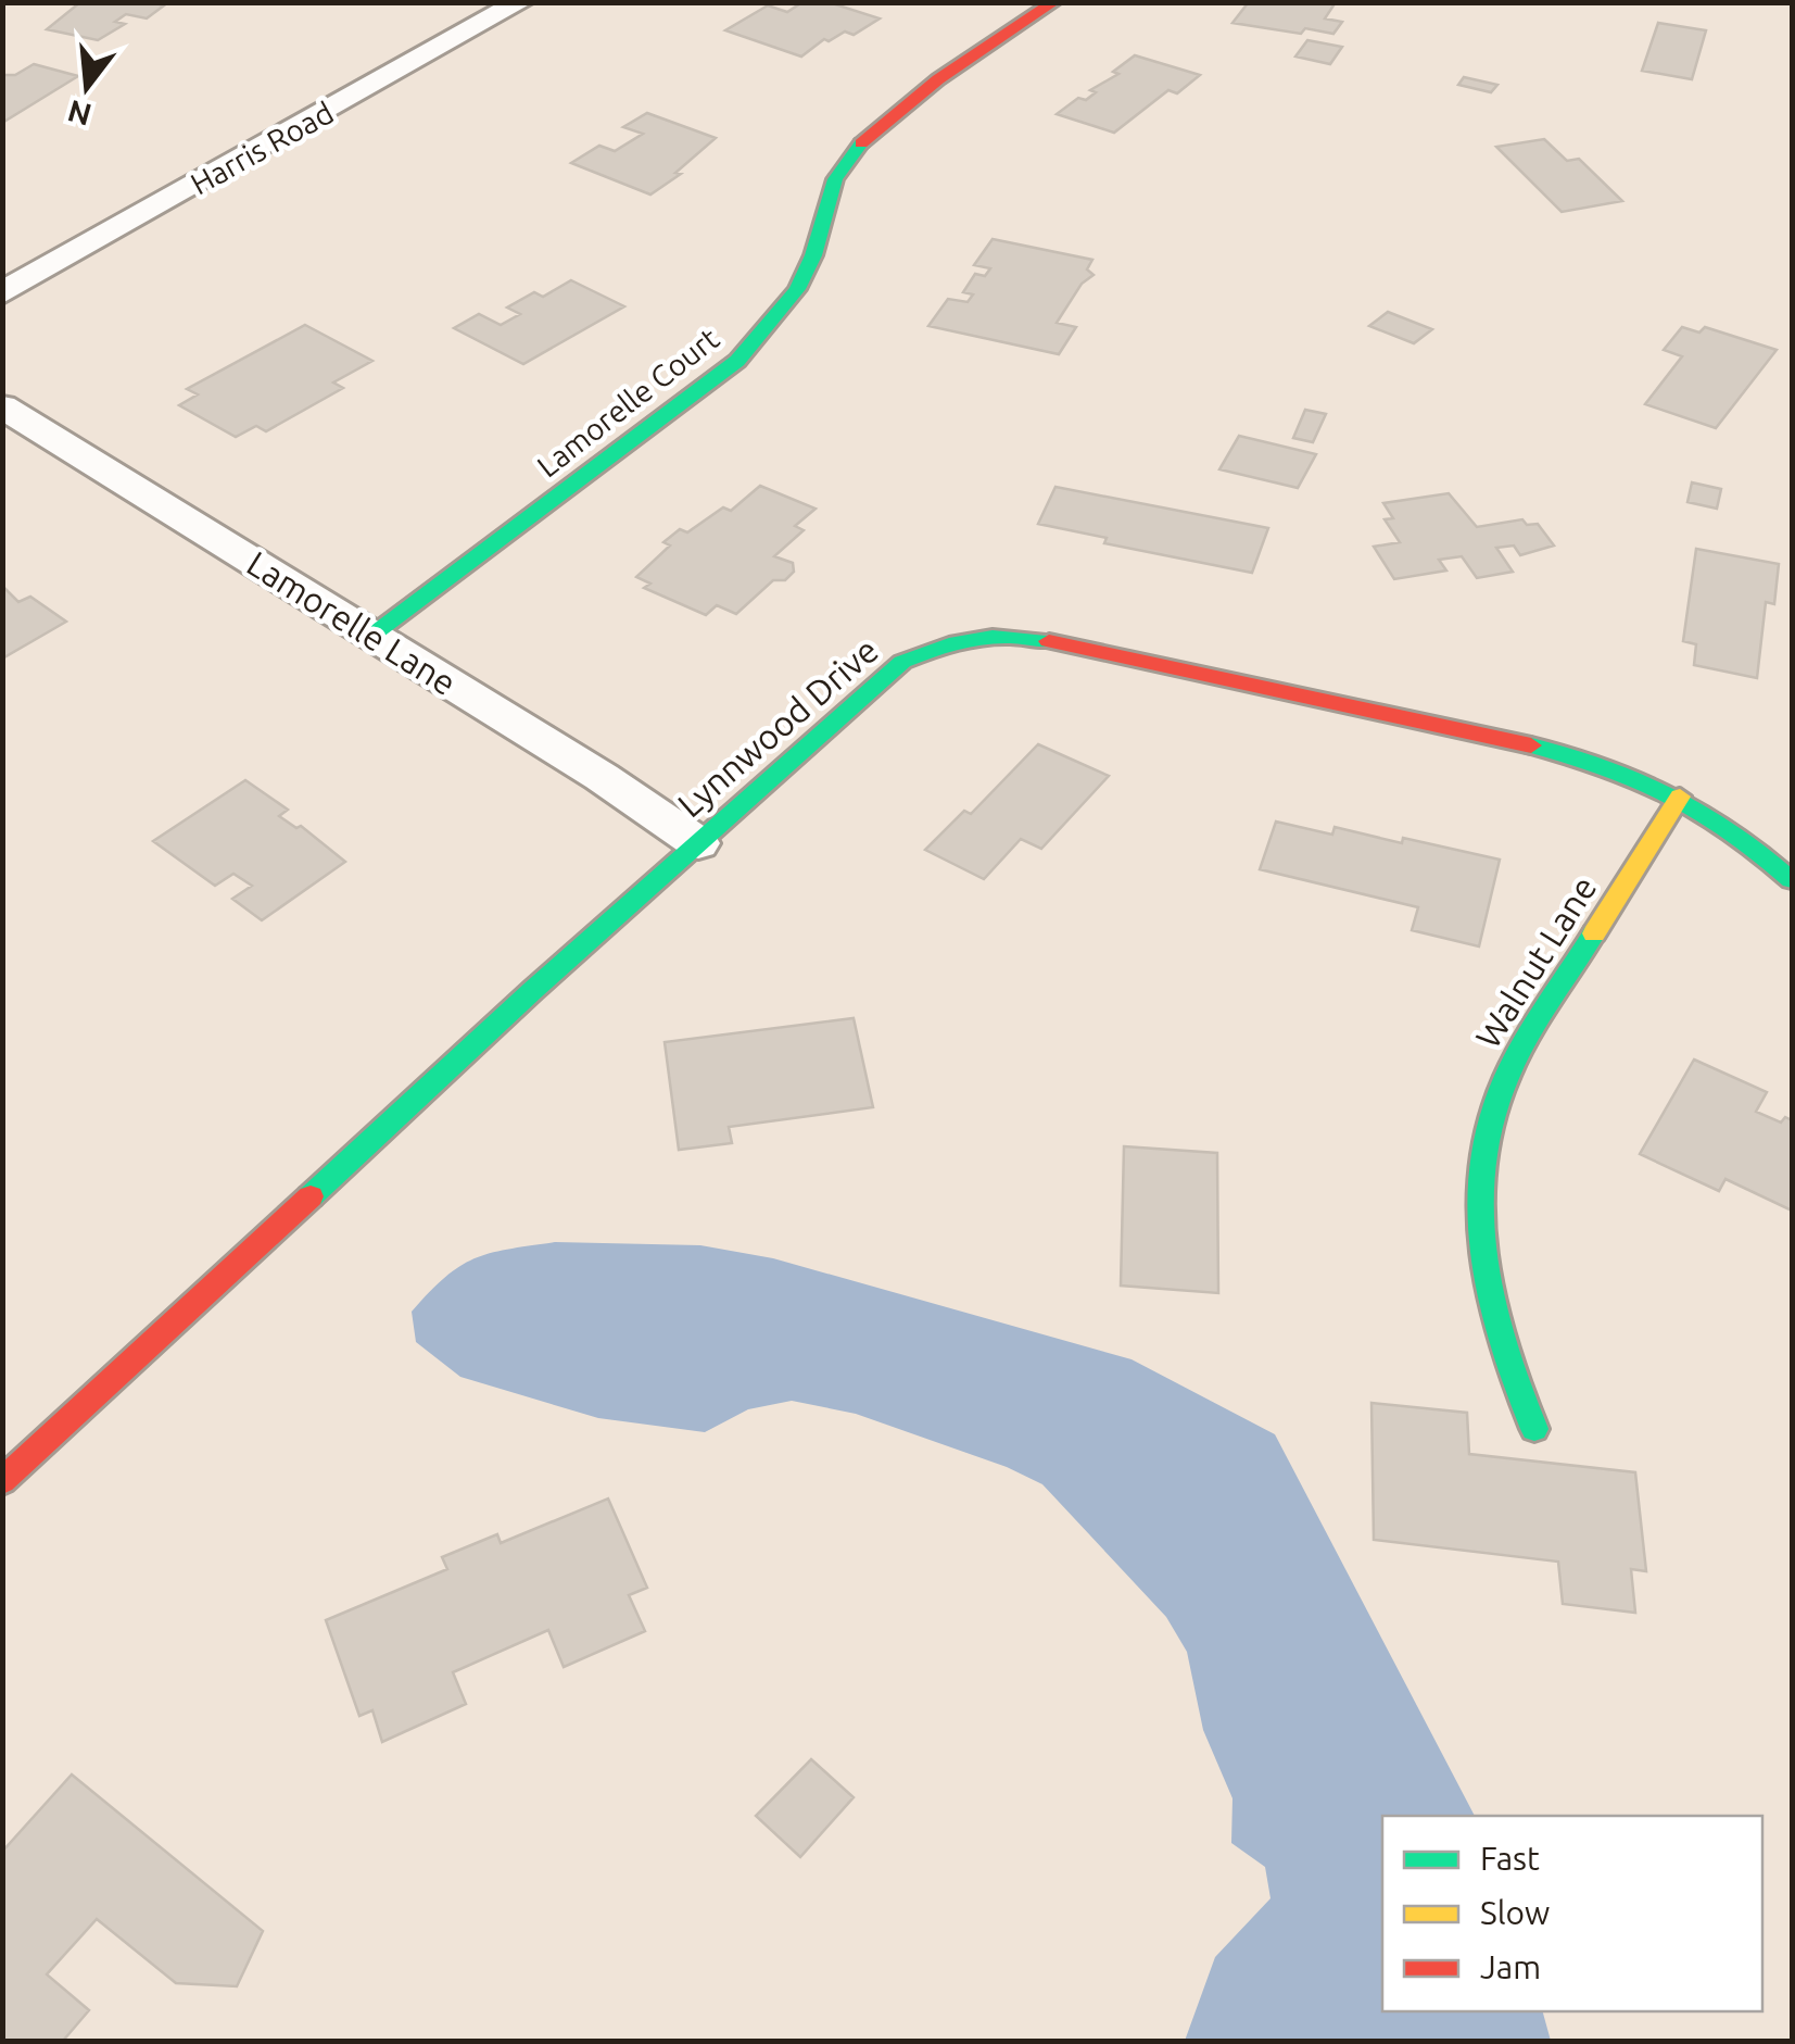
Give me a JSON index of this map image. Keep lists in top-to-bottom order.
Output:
{
  "streets": {
    "street": [
      "Harris Road",
      "Lamorelle Court",
      "Lamorelle Lane",
      "Lynnwood Drive",
      "Walnut Lane"
    ]
  },
  "crossings": [
    ["Lamorelle Court", "Lamorelle Lane"],
    ["Lamorelle Lane", "Lynnwood Drive"],
    ["Lynnwood Drive", "Walnut Lane"]
  ],
  "legend": ["Fast", "Slow", "Jam"],
  "north": "bottom"
}
